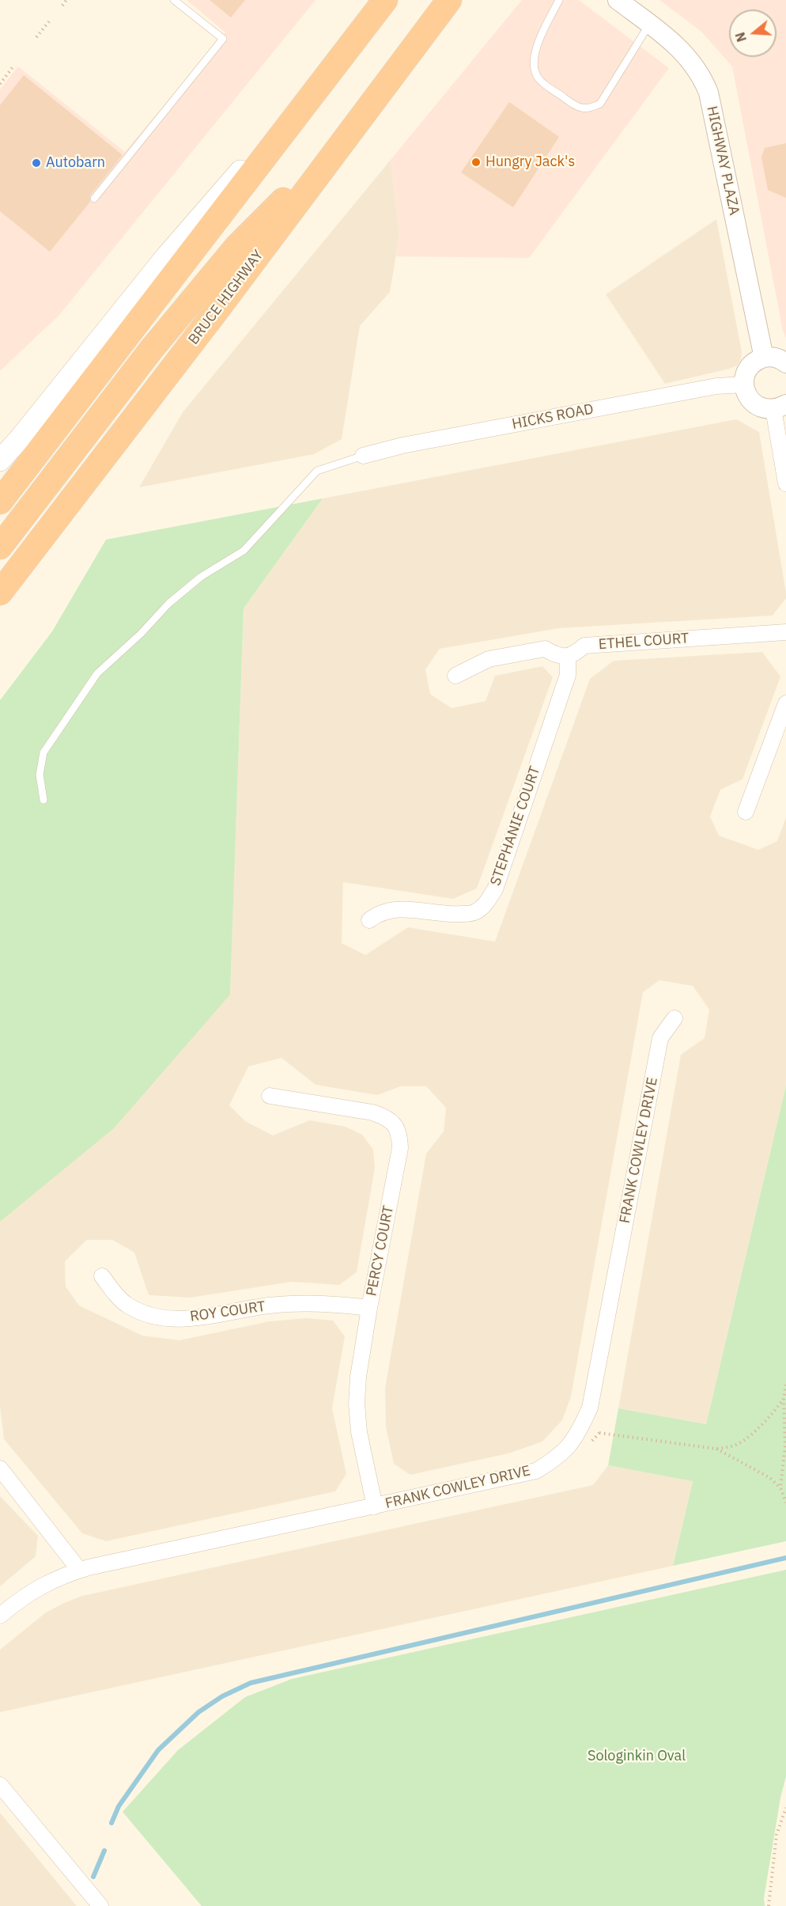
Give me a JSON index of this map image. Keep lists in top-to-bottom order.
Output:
{
  "streets": {
    "highway": ["BRUCE HIGHWAY"],
    "street": [
      "HIGHWAY PLAZA",
      "HICKS ROAD",
      "ETHEL COURT",
      "STEPHANIE COURT",
      "FRANK COWLEY DRIVE",
      "PERCY COURT",
      "ROY COURT"
    ]
  },
  "crossings": [
    ["ETHEL COURT", "STEPHANIE COURT"],
    ["FRANK COWLEY DRIVE", "PERCY COURT"],
    ["PERCY COURT", "ROY COURT"]
  ],
  "parks": ["Sologinkin Oval"],
  "places": ["Hungry Jack's", "Autobarn"],
  "north": "left"
}
